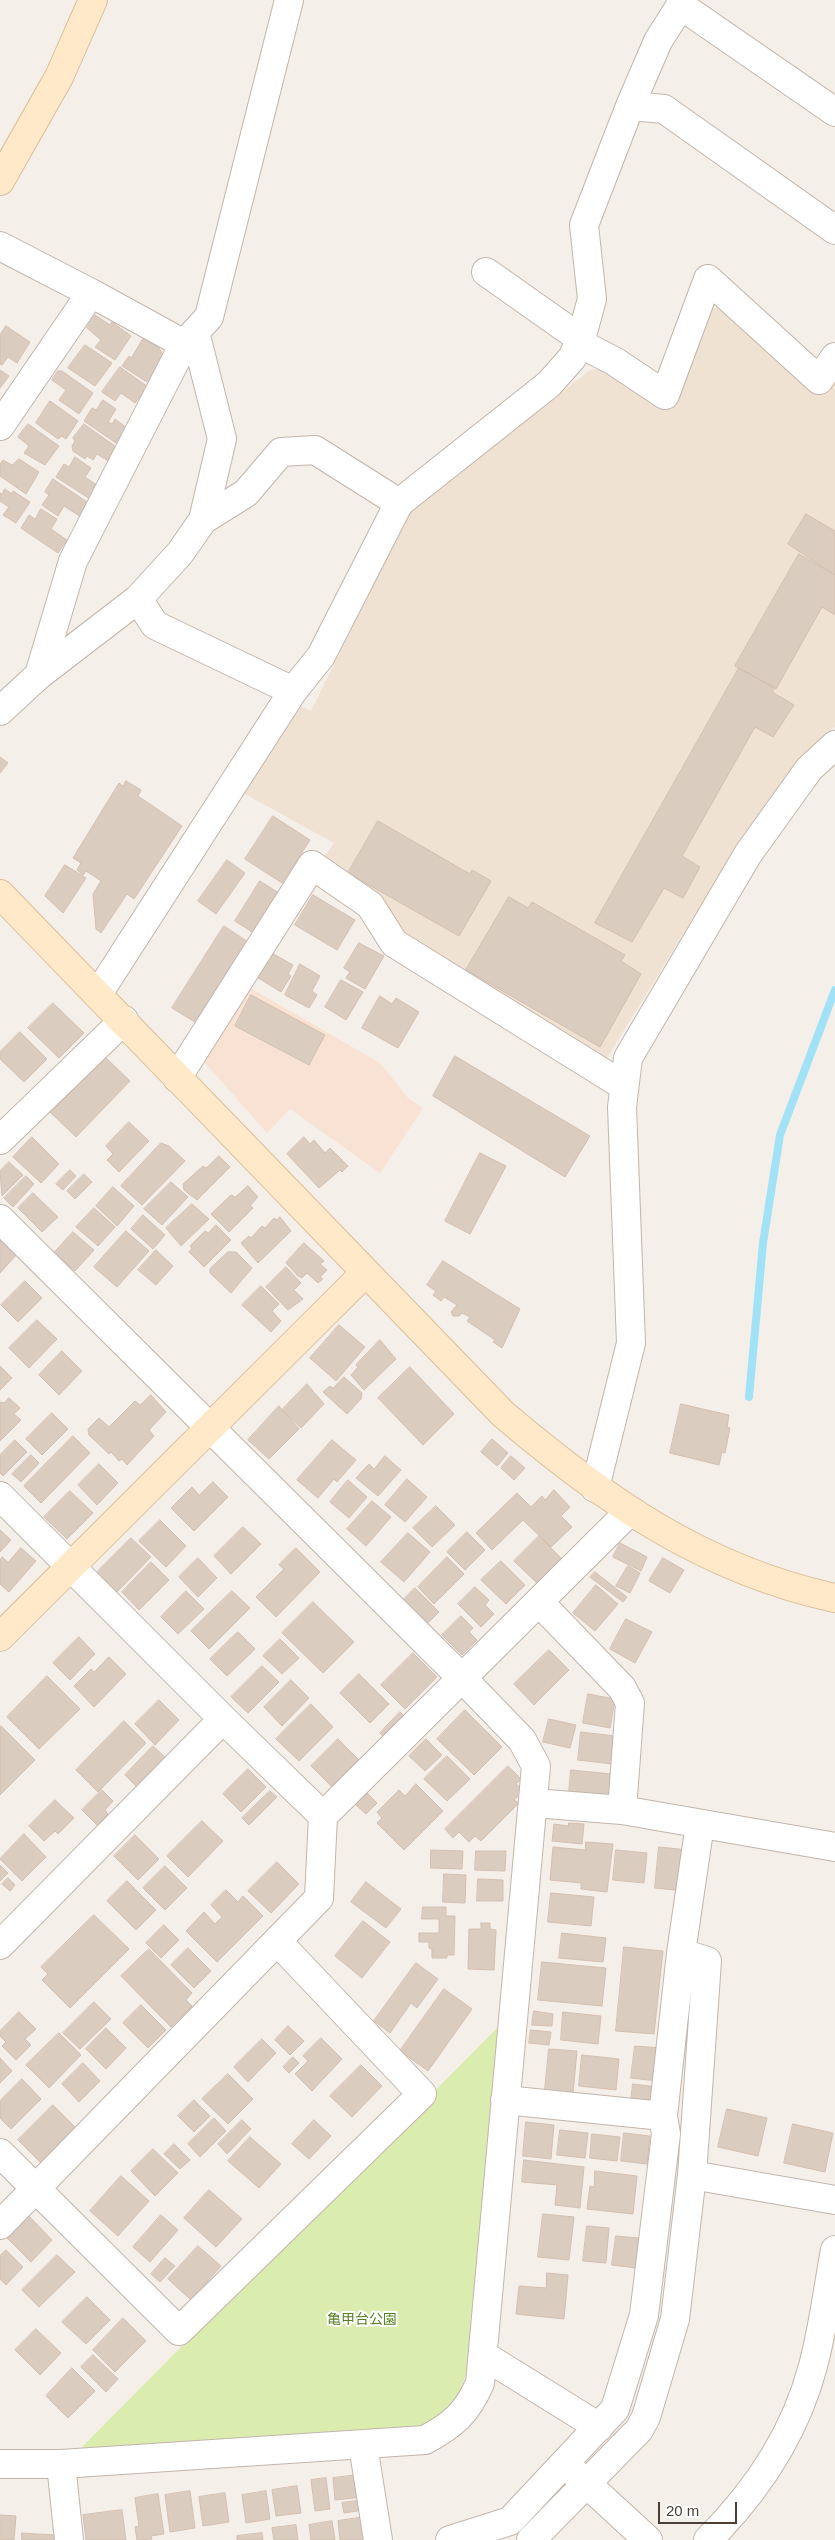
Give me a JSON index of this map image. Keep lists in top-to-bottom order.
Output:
{
  "parks": ["亀甲台公園"],
  "scale_bar": "20 m"
}
